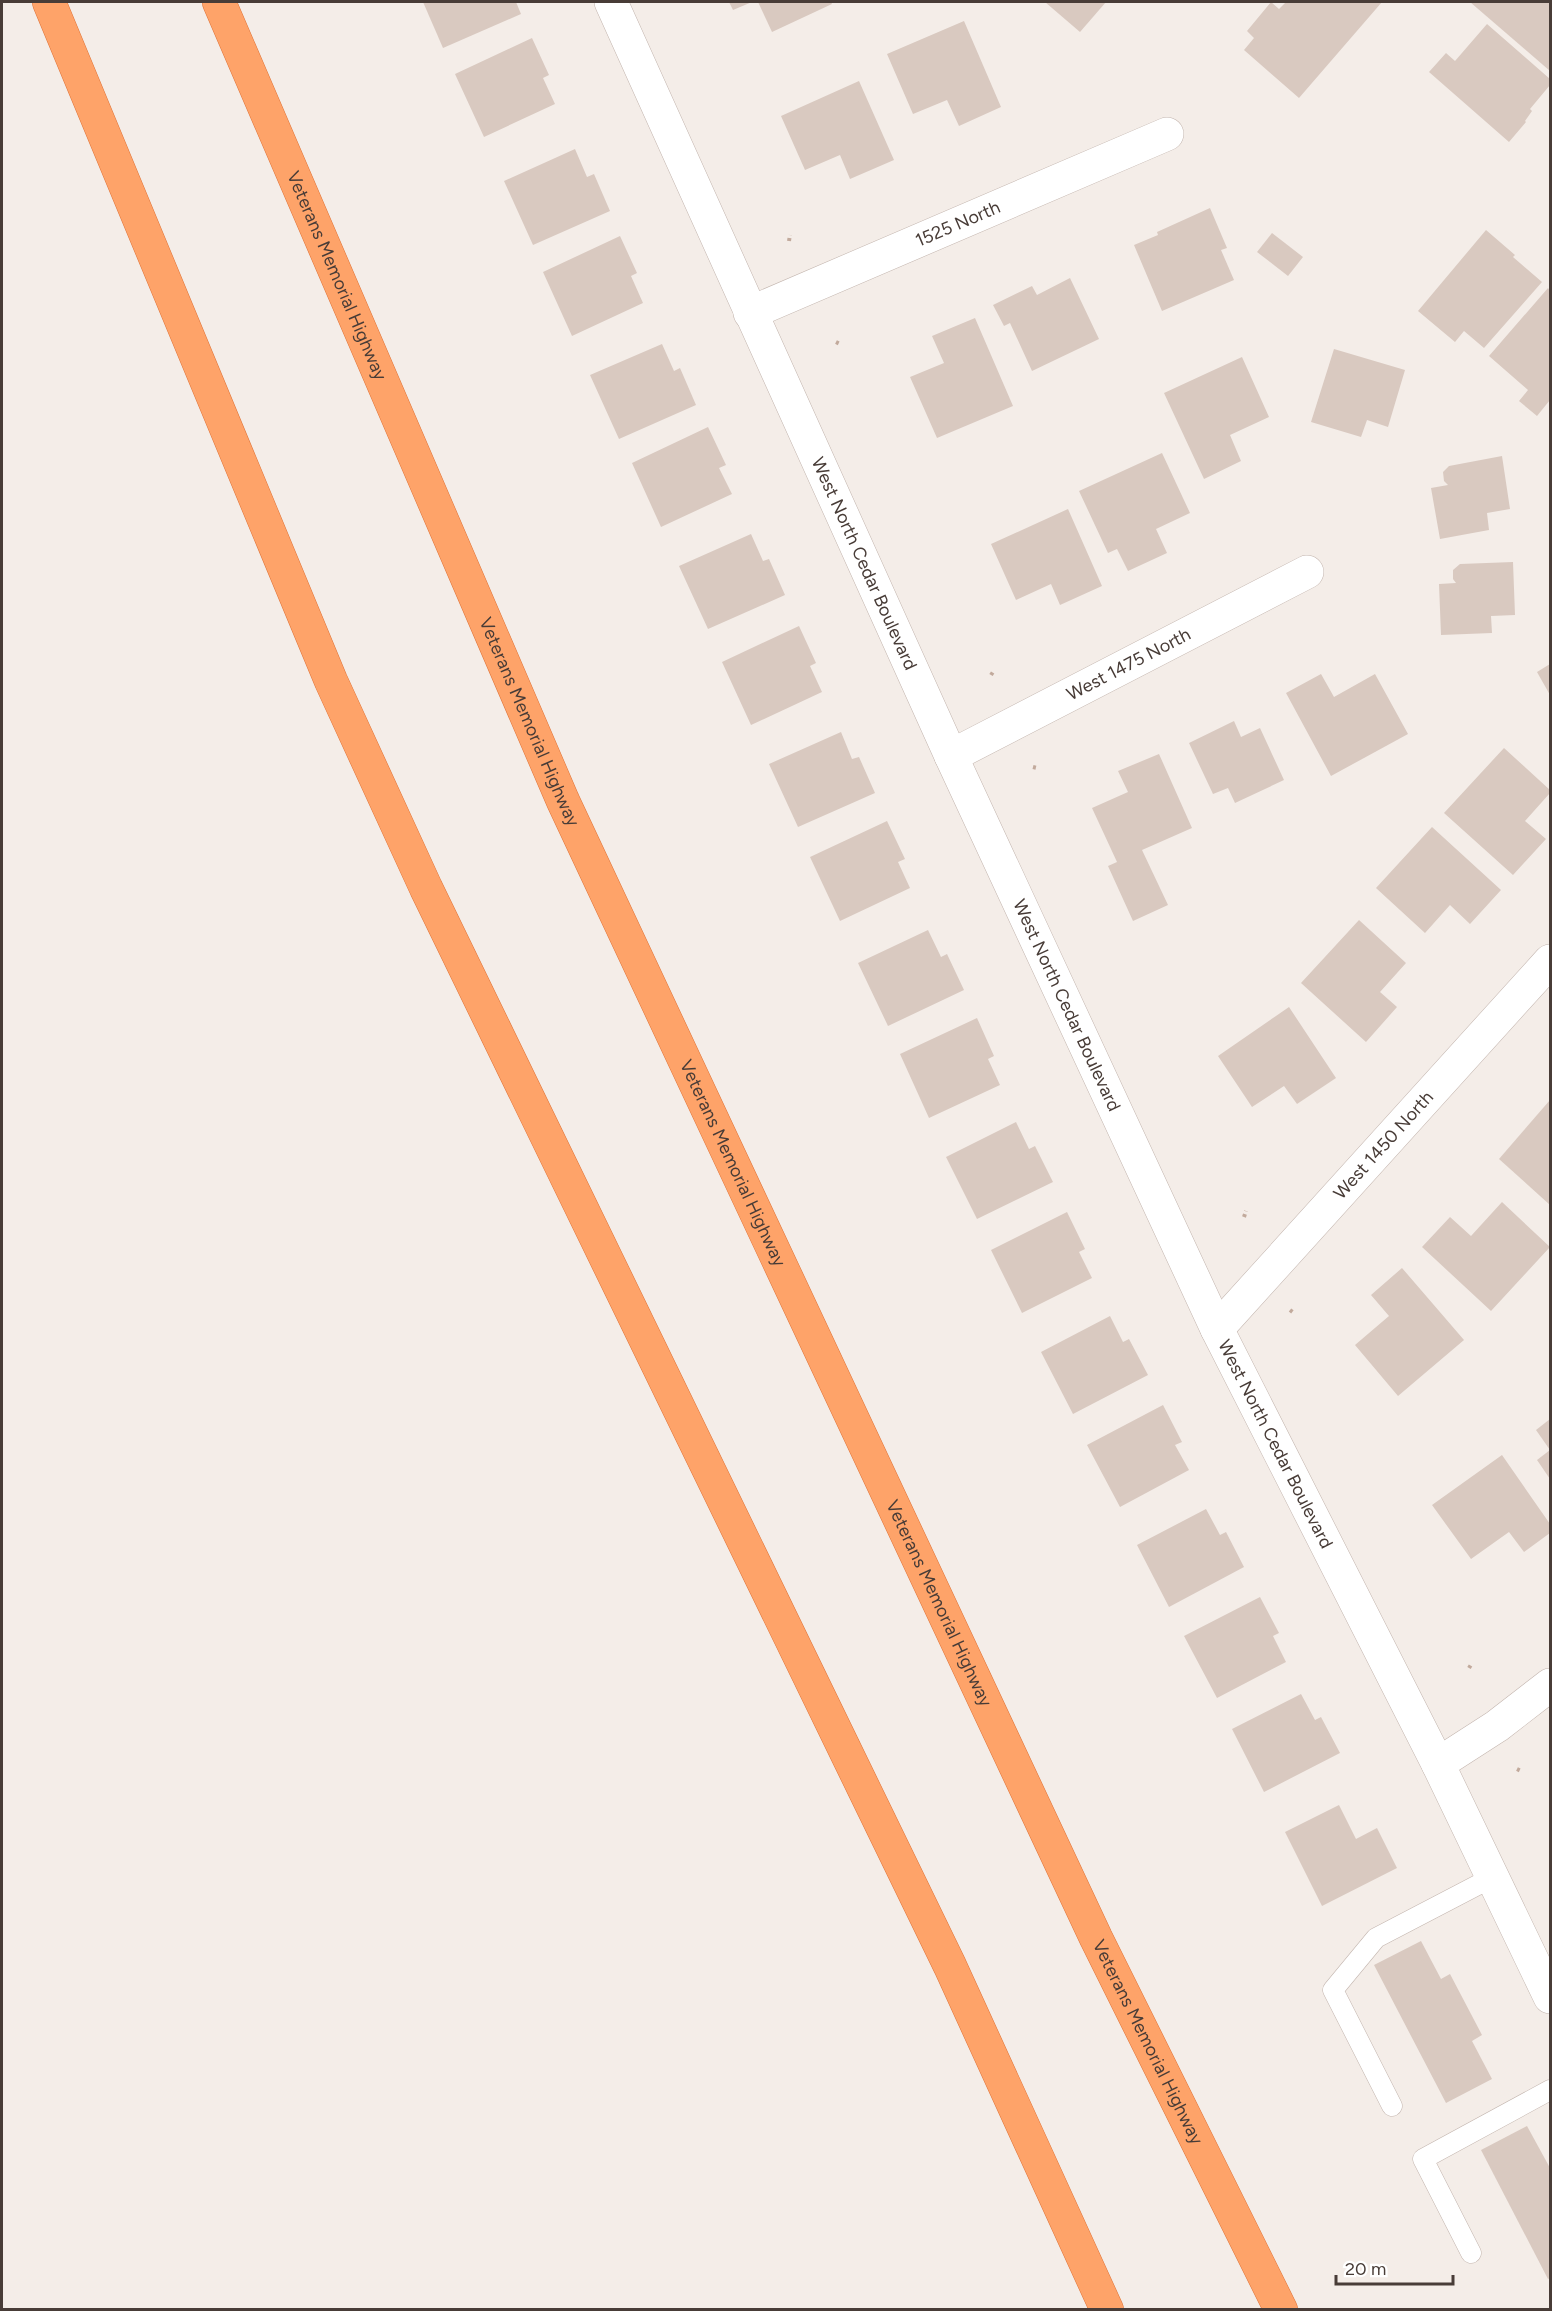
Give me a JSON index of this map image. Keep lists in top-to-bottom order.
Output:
{
  "streets": {
    "highway": ["Veterans Memorial Highway"],
    "street": [
      "1525 North",
      "West North Cedar Boulevard",
      "West 1475 North",
      "West 1450 North"
    ]
  },
  "crossings": [
    ["1525 North", "West North Cedar Boulevard"],
    ["West North Cedar Boulevard", "West 1475 North"],
    ["West North Cedar Boulevard", "West 1450 North"]
  ],
  "scale_bar": "20 m"
}
